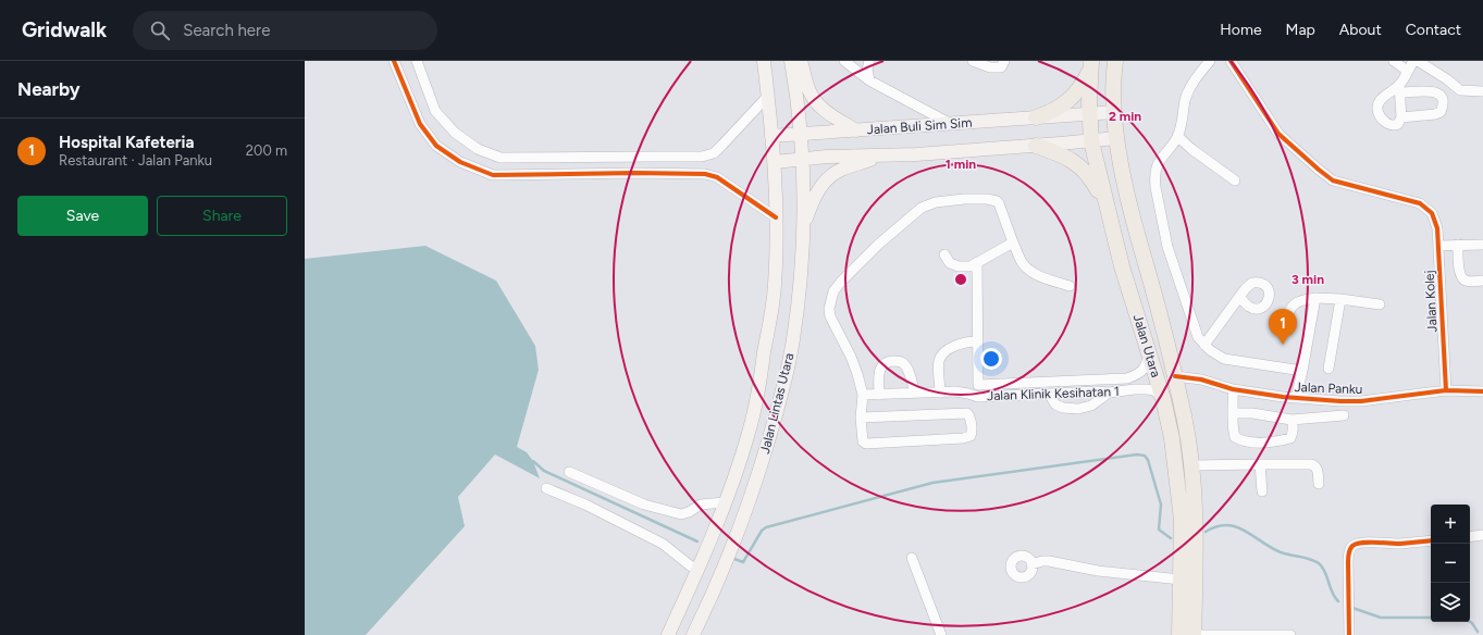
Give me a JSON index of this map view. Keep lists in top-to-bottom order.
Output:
{
  "streets": {
    "highway": ["Jalan Utara"],
    "main road": ["Jalan Buli Sim Sim", "Jalan Lintas Utara"],
    "street": ["Jalan Kolej", "Jalan Panku", "Jalan Klinik Kesihatan 1"]
  },
  "crossings": [
    ["Jalan Buli Sim Sim", "Jalan Utara"],
    ["Jalan Buli Sim Sim", "Jalan Lintas Utara"],
    ["Jalan Kolej", "Jalan Panku"],
    ["Jalan Utara", "Jalan Panku"],
    ["Jalan Utara", "Jalan Klinik Kesihatan 1"]
  ],
  "page": {
    "header": "Gridwalk",
    "search": "Search here",
    "nav": [
      "Home",
      "Map",
      "About",
      "Contact"
    ],
    "heading": "Nearby",
    "list": [
      {
        "mark": "1",
        "name": "Hospital Kafeteria",
        "note": "Restaurant · Jalan Panku",
        "value": "200 m"
      }
    ],
    "buttons": ["Save", "Share"],
    "pins": "1",
    "map_buttons": ["+", "−"]
  },
  "rings": ["2 min", "1 min", "3 min"]
}
